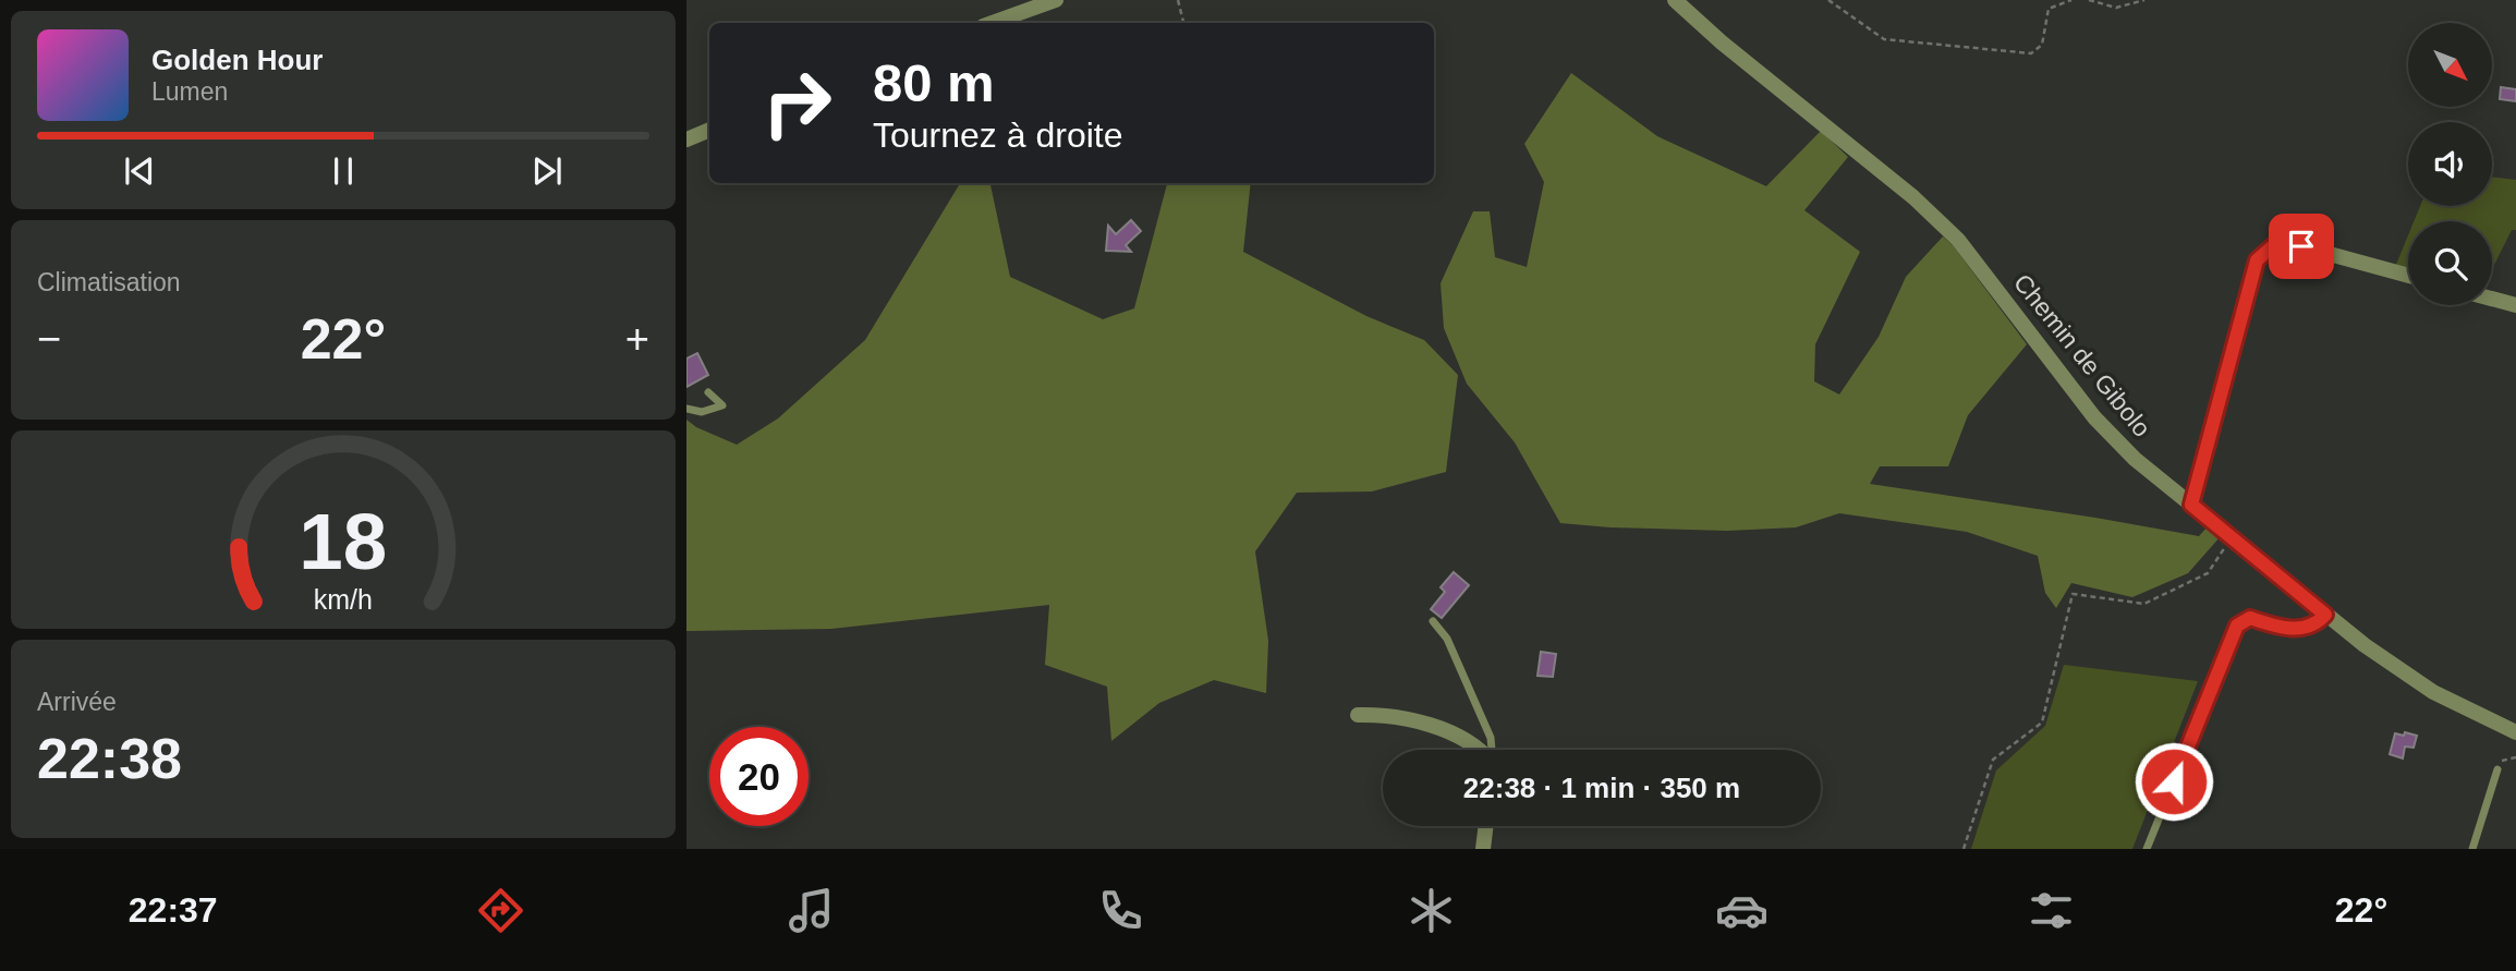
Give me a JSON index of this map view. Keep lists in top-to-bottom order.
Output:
{
  "streets": {
    "street": ["Chemin de Gibolo"]
  },
  "north": "bottom right",
  "page": {
    "turn": ["80 m", "Tournez à droite"],
    "song": ["Golden Hour", "Lumen"],
    "tile": [
      "Climatisation",
      ["Arrivée", "22:38"]
    ],
    "heat": ["−", "22°", "+"],
    "limit": "20",
    "trip": "22:38 · 1 min · 350 m",
    "tabs": ["22:37", "22°"],
    "gauge": ["18", "km/h"]
  }
}
